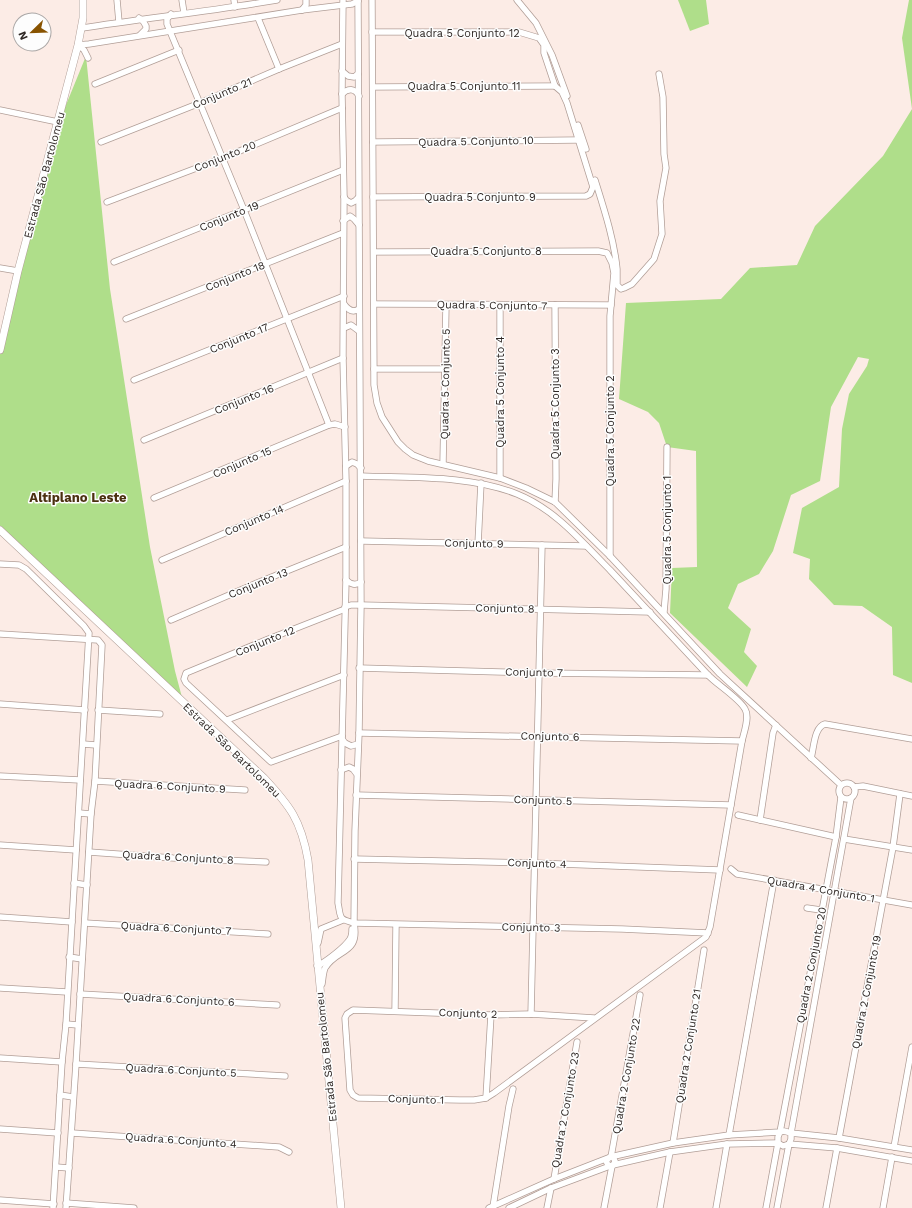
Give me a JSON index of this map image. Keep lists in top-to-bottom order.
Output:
{
  "streets": {
    "street": [
      "Quadra 5 Conjunto 12",
      "Quadra 5 Conjunto 11",
      "Conjunto 21",
      "Quadra 5 Conjunto 10",
      "Conjunto 20",
      "Estrada São Bartolomeu",
      "Quadra 5 Conjunto 9",
      "Conjunto 19",
      "Quadra 5 Conjunto 8",
      "Conjunto 18",
      "Quadra 5 Conjunto 7",
      "Conjunto 17",
      "Quadra 5 Conjunto 5",
      "Quadra 5 Conjunto 4",
      "Conjunto 16",
      "Quadra 5 Conjunto 3",
      "Quadra 5 Conjunto 2",
      "Conjunto 15",
      "Conjunto 14",
      "Quadra 5 Conjunto 1",
      "Conjunto 9",
      "Conjunto 13",
      "Conjunto 8",
      "Conjunto 12",
      "Conjunto 7",
      "Conjunto 6",
      "Quadra 6 Conjunto 9",
      "Conjunto 5",
      "Quadra 6 Conjunto 8",
      "Conjunto 4",
      "Quadra 4 Conjunto 1",
      "Conjunto 3",
      "Quadra 6 Conjunto 7",
      "Quadra 2 Conjunto 20",
      "Quadra 2 Conjunto 19",
      "Quadra 6 Conjunto 6",
      "Conjunto 2",
      "Quadra 2 Conjunto 21",
      "Quadra 6 Conjunto 5",
      "Quadra 2 Conjunto 22",
      "Conjunto 1",
      "Quadra 2 Conjunto 23",
      "Quadra 6 Conjunto 4"
    ]
  },
  "crossings": [
    ["Quadra 5 Conjunto 12", "Quadra 5 Conjunto 11"],
    ["Quadra 5 Conjunto 10", "Quadra 5 Conjunto 9"],
    ["Quadra 5 Conjunto 8", "Quadra 5 Conjunto 2"],
    ["Quadra 5 Conjunto 7", "Quadra 5 Conjunto 5"],
    ["Quadra 5 Conjunto 7", "Quadra 5 Conjunto 4"],
    ["Quadra 5 Conjunto 7", "Quadra 5 Conjunto 3"],
    ["Quadra 5 Conjunto 7", "Quadra 5 Conjunto 2"],
    ["Conjunto 8", "Conjunto 12"],
    ["Quadra 4 Conjunto 1", "Quadra 2 Conjunto 20"],
    ["Quadra 4 Conjunto 1", "Quadra 2 Conjunto 19"],
    ["Conjunto 2", "Conjunto 1"]
  ],
  "districts": ["Altiplano Leste"],
  "north": "bottom left"
}
